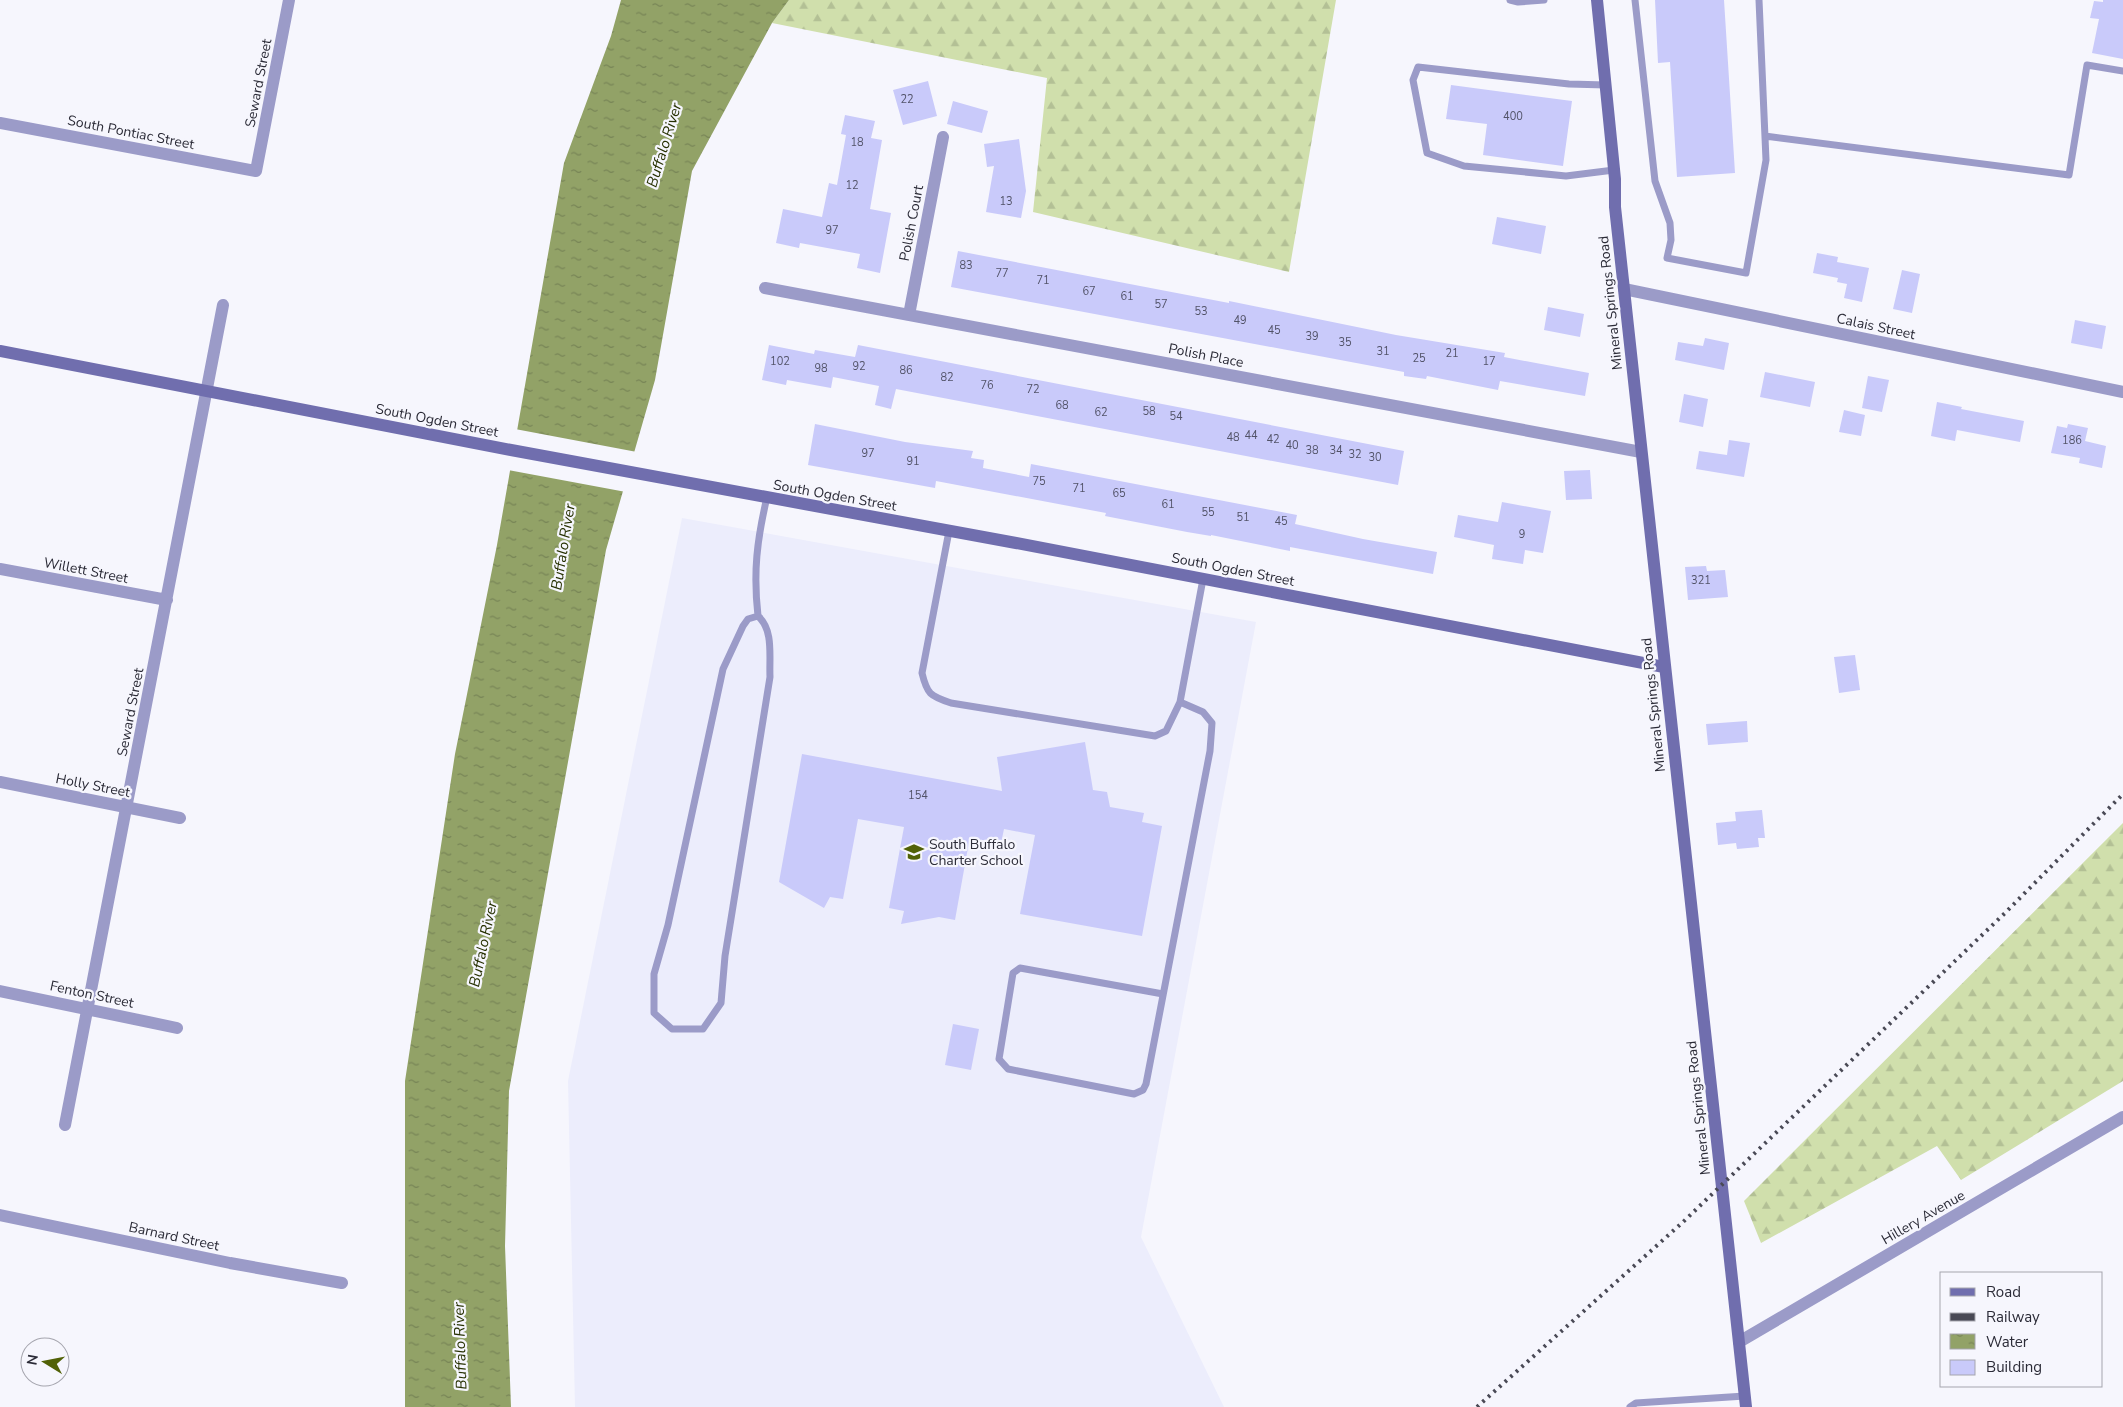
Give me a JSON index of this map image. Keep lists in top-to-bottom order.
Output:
{
  "streets": {
    "street": [
      "Seward Street",
      "South Pontiac Street",
      "Polish Court",
      "Mineral Springs Road",
      "Calais Street",
      "Polish Place",
      "South Ogden Street",
      "Willett Street",
      "Holly Street",
      "Fenton Street",
      "Hillery Avenue",
      "Barnard Street"
    ]
  },
  "crossings": [
    ["Seward Street", "South Pontiac Street"],
    ["Seward Street", "South Ogden Street"],
    ["Seward Street", "Willett Street"],
    ["Seward Street", "Holly Street"],
    ["Seward Street", "Fenton Street"],
    ["Polish Court", "Polish Place"],
    ["Mineral Springs Road", "Calais Street"],
    ["Mineral Springs Road", "Polish Place"],
    ["Mineral Springs Road", "South Ogden Street"],
    ["Mineral Springs Road", "Hillery Avenue"]
  ],
  "water": ["Buffalo River"],
  "places": {
    "school or university": ["South Buffalo Charter School"]
  },
  "house_numbers": [
    "22",
    "400",
    "18",
    "12",
    "13",
    "97",
    "83",
    "77",
    "71",
    "67",
    "61",
    "57",
    "53",
    "49",
    "45",
    "39",
    "35",
    "31",
    "21",
    "25",
    "102",
    "17",
    "92",
    "98",
    "86",
    "82",
    "76",
    "72",
    "68",
    "58",
    "62",
    "54",
    "44",
    "48",
    "42",
    "186",
    "40",
    "38",
    "34",
    "97",
    "32",
    "30",
    "91",
    "75",
    "71",
    "65",
    "61",
    "55",
    "51",
    "45",
    "9",
    "321",
    "154"
  ],
  "legend": [
    "Road",
    "Railway",
    "Water",
    "Building"
  ],
  "north": "left"
}
